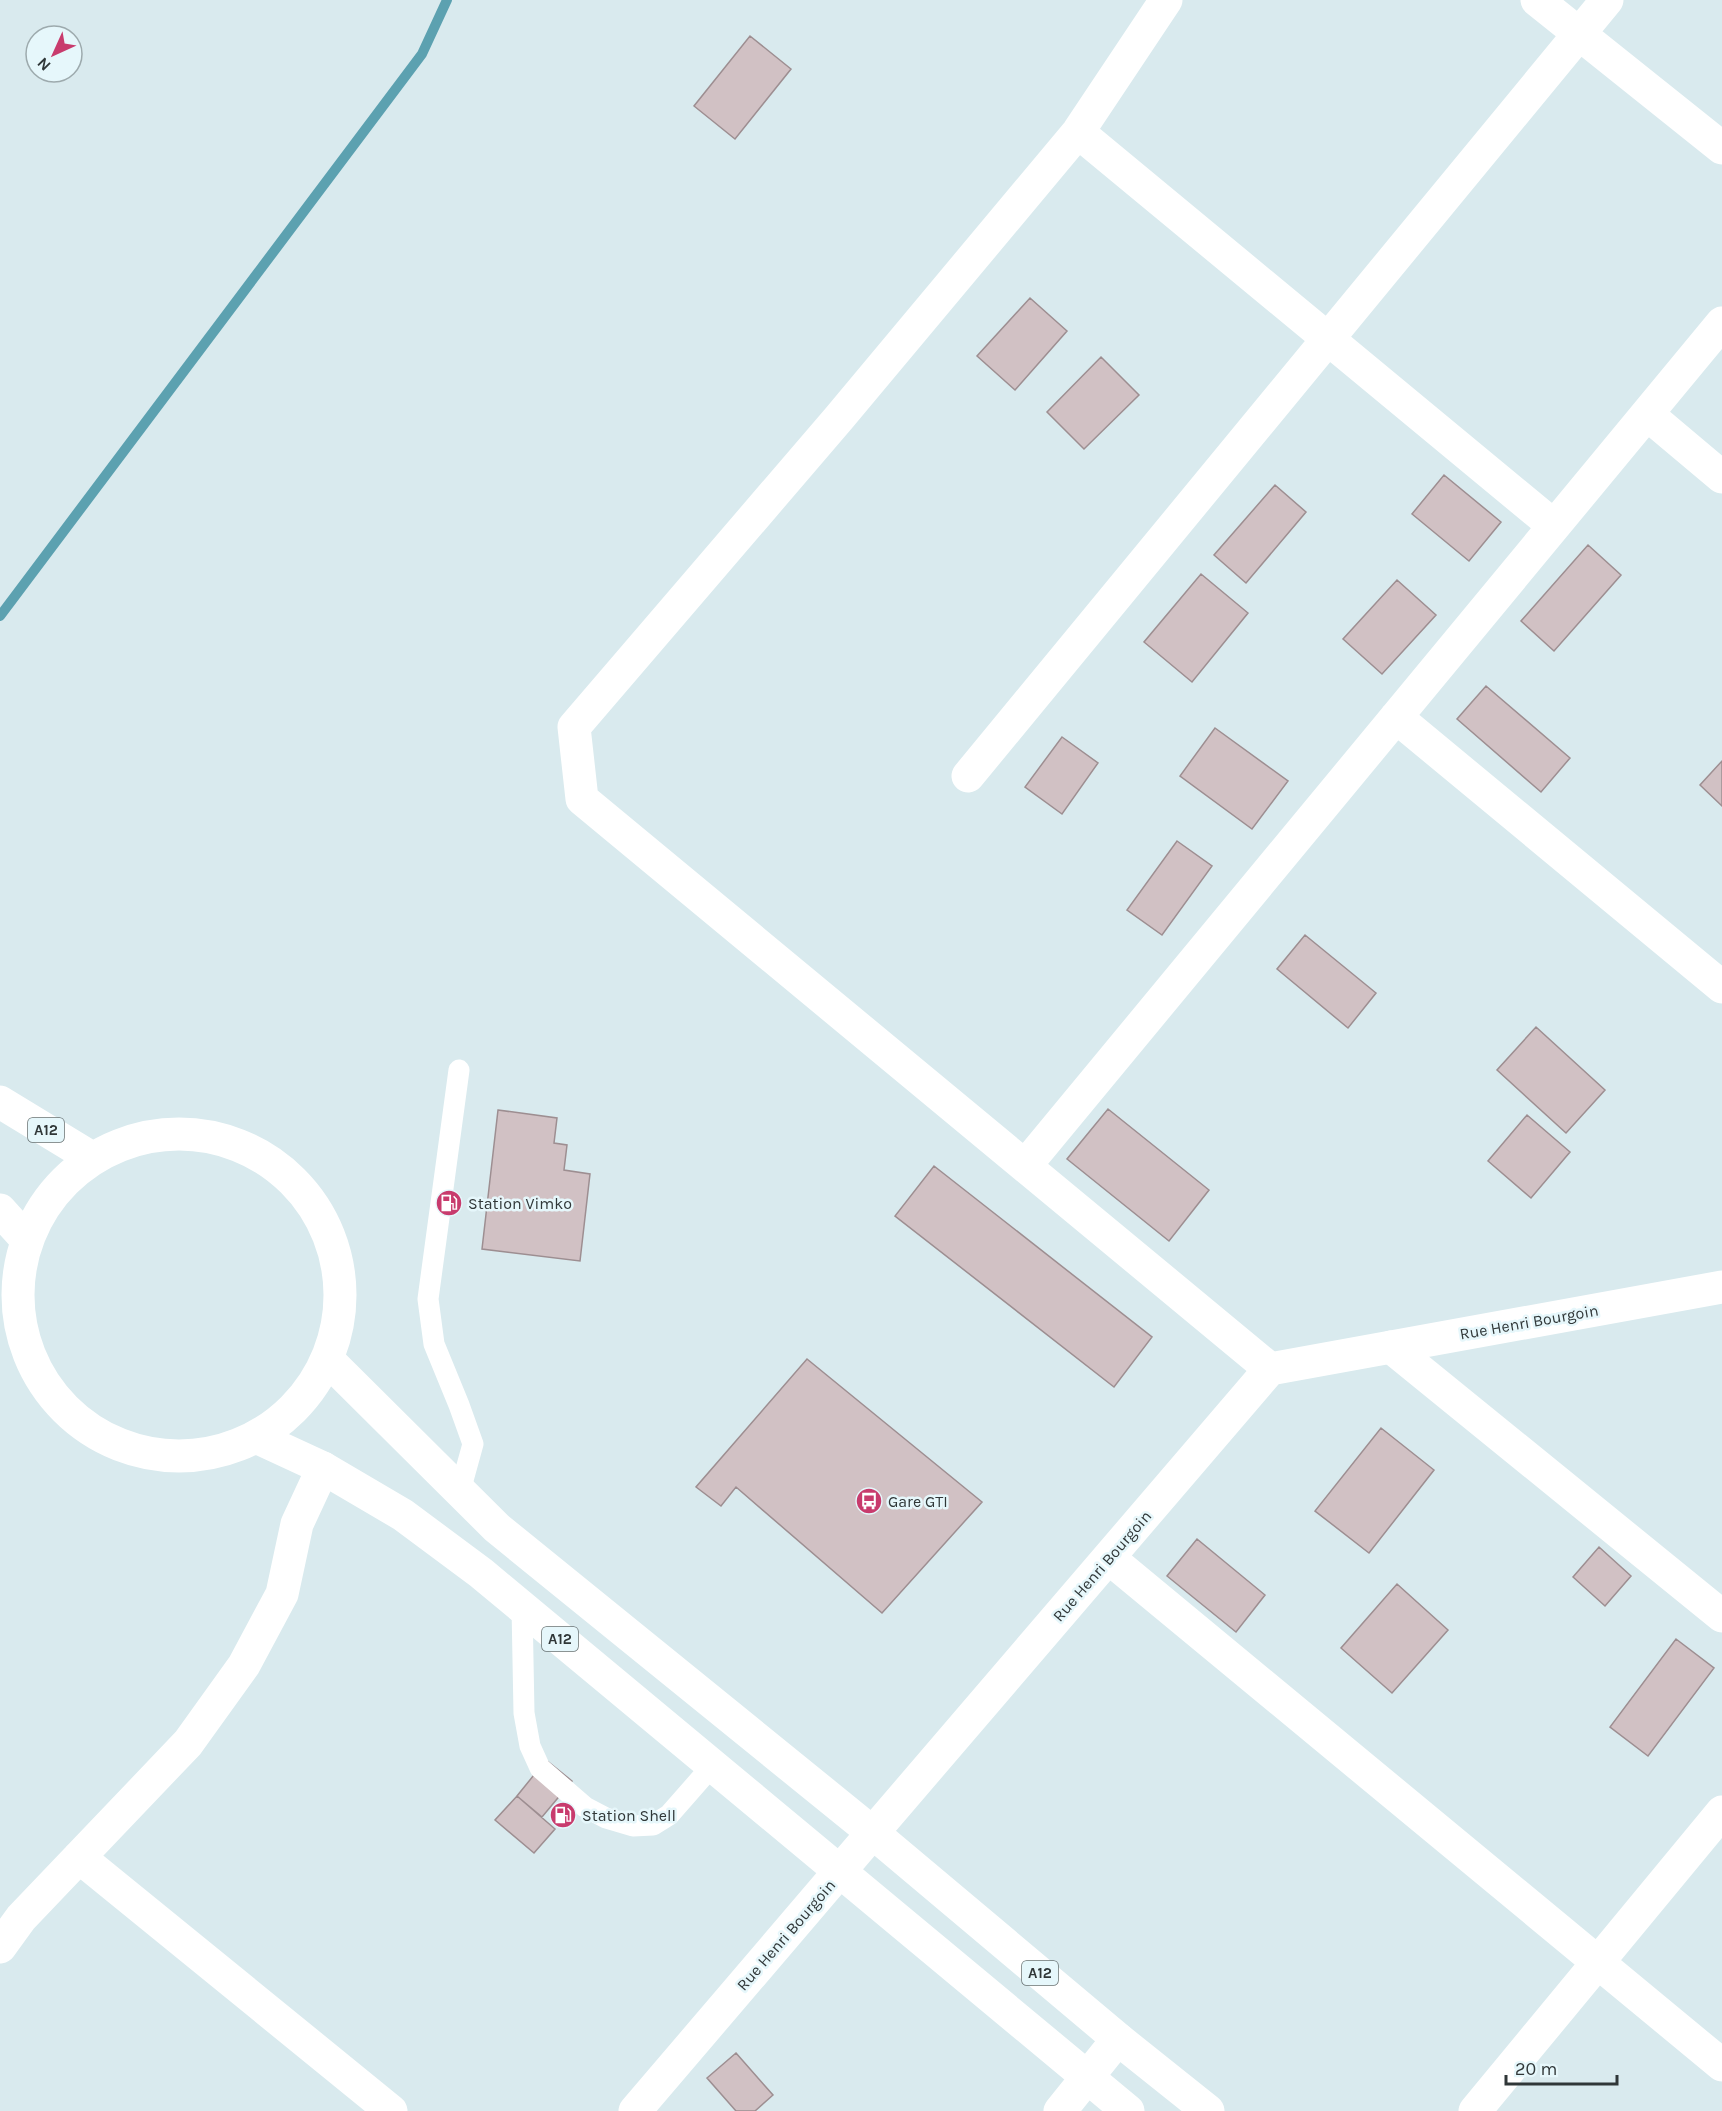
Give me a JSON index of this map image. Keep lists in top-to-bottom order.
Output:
{
  "streets": {
    "street": ["A12", "Rue Henri Bourgoin"]
  },
  "crossings": [
    ["A12", "Rue Henri Bourgoin"]
  ],
  "places": {
    "fuel station": ["Station Vimko", "Station Shell"],
    "bus stop": ["Gare GTI"]
  },
  "scale_bar": "20 m",
  "north": "bottom left"
}
